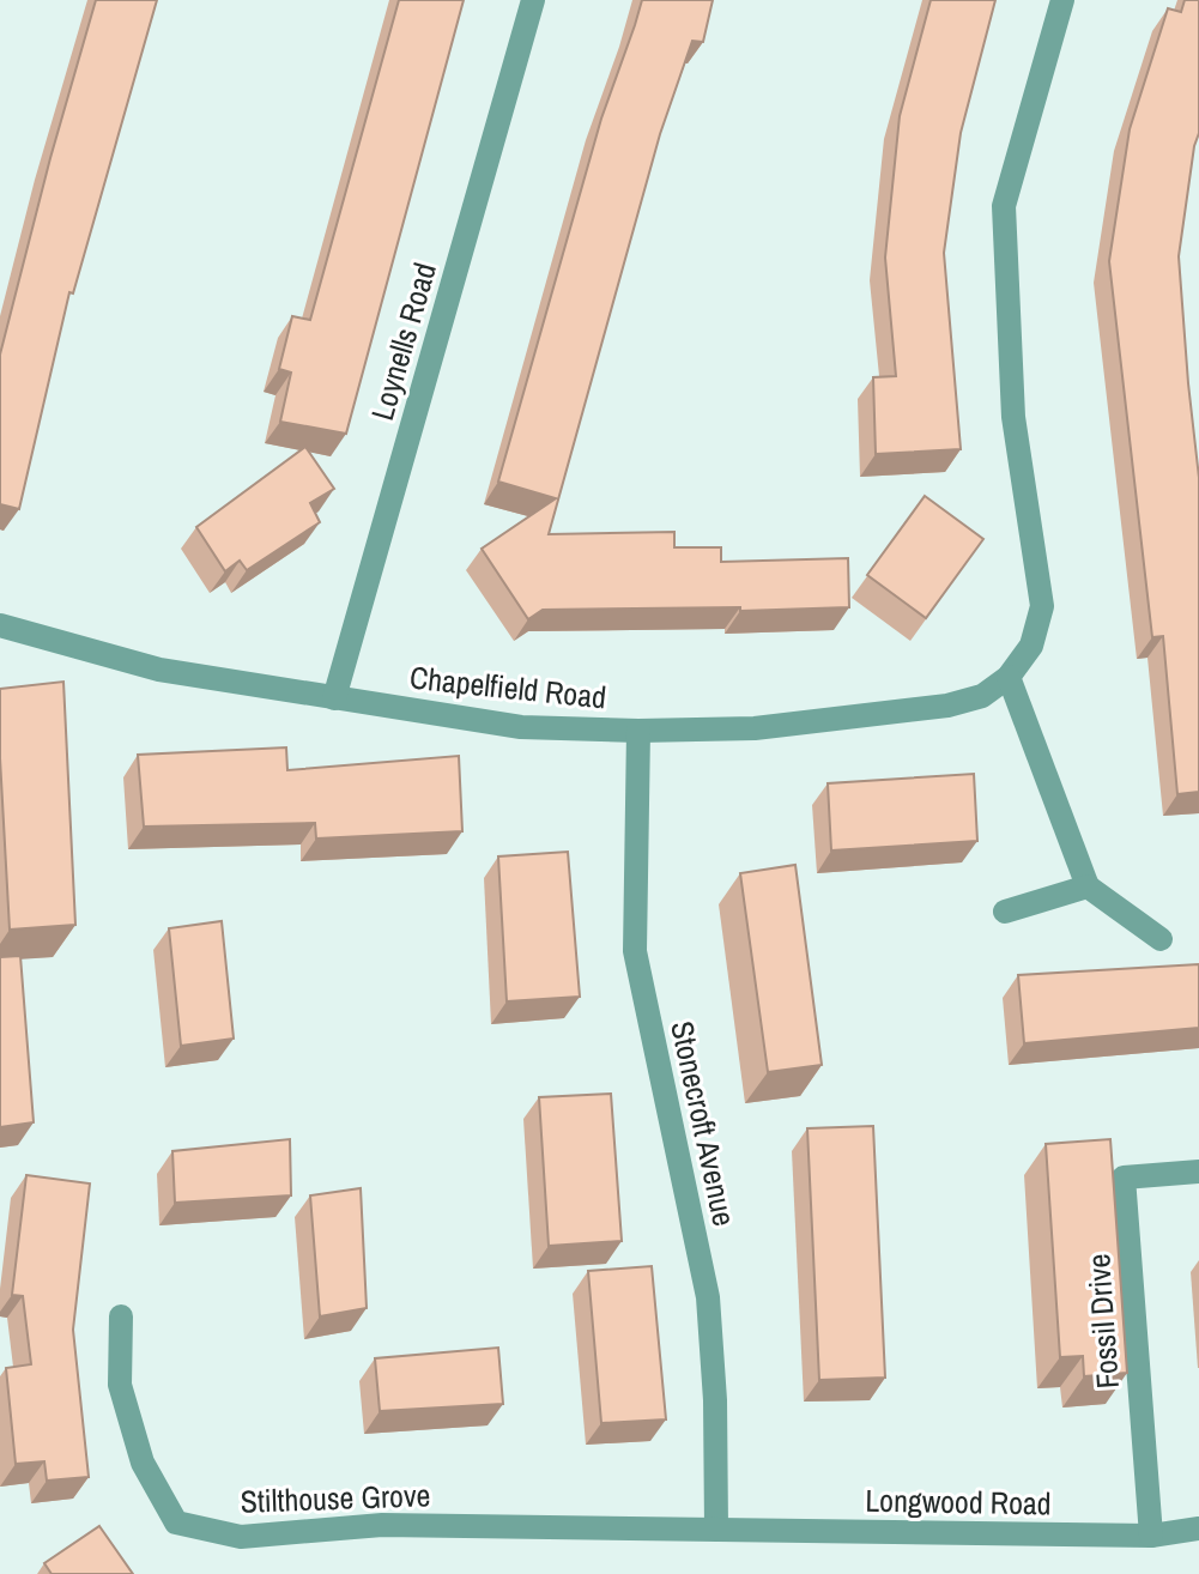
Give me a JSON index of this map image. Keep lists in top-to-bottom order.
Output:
{
  "streets": {
    "street": [
      "Loynells Road",
      "Chapelfield Road",
      "Stonecroft Avenue",
      "Fossil Drive",
      "Stilthouse Grove",
      "Longwood Road"
    ]
  },
  "crossings": [
    ["Loynells Road", "Chapelfield Road"],
    ["Chapelfield Road", "Stonecroft Avenue"],
    ["Stonecroft Avenue", "Stilthouse Grove"],
    ["Stonecroft Avenue", "Longwood Road"],
    ["Fossil Drive", "Longwood Road"],
    ["Stilthouse Grove", "Longwood Road"]
  ]
}
